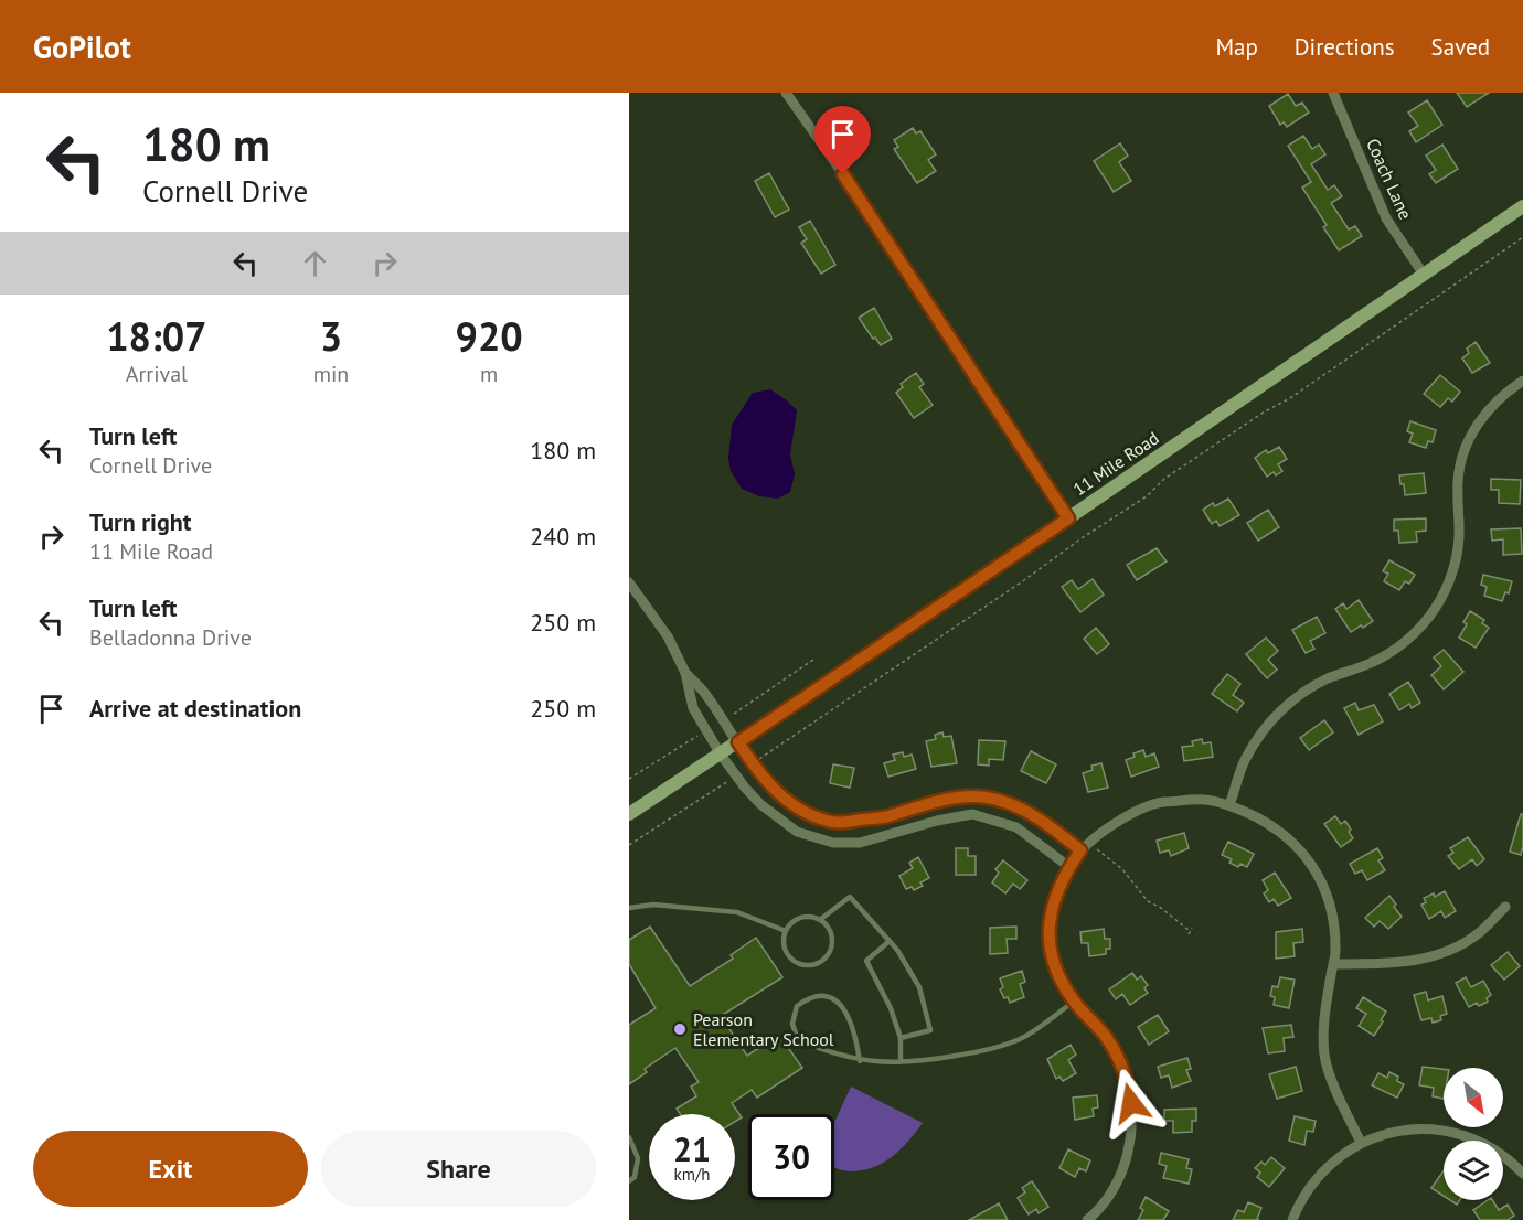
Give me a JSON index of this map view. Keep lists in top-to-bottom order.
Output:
{
  "streets": {
    "street": ["Coach Lane", "11 Mile Road"]
  },
  "crossings": [
    ["Coach Lane", "11 Mile Road"]
  ],
  "places": ["Pearson Elementary School"],
  "north": "bottom right",
  "page": {
    "header": "GoPilot",
    "nav": ["Map", "Directions", "Saved"],
    "turn": ["180 m", "Cornell Drive"],
    "eta": [
      "18:07",
      "Arrival",
      "3",
      "min",
      "920",
      "m"
    ],
    "list": [
      {
        "name": "Turn left",
        "note": "Cornell Drive",
        "value": "180 m"
      },
      {
        "name": "Turn right",
        "note": "11 Mile Road",
        "value": "240 m"
      },
      {
        "name": "Turn left",
        "note": "Belladonna Drive",
        "value": "250 m"
      },
      {
        "name": "Arrive at destination",
        "value": "250 m"
      }
    ],
    "speed": "21 km/h",
    "limit": "30",
    "buttons": ["Exit", "Share"]
  }
}
